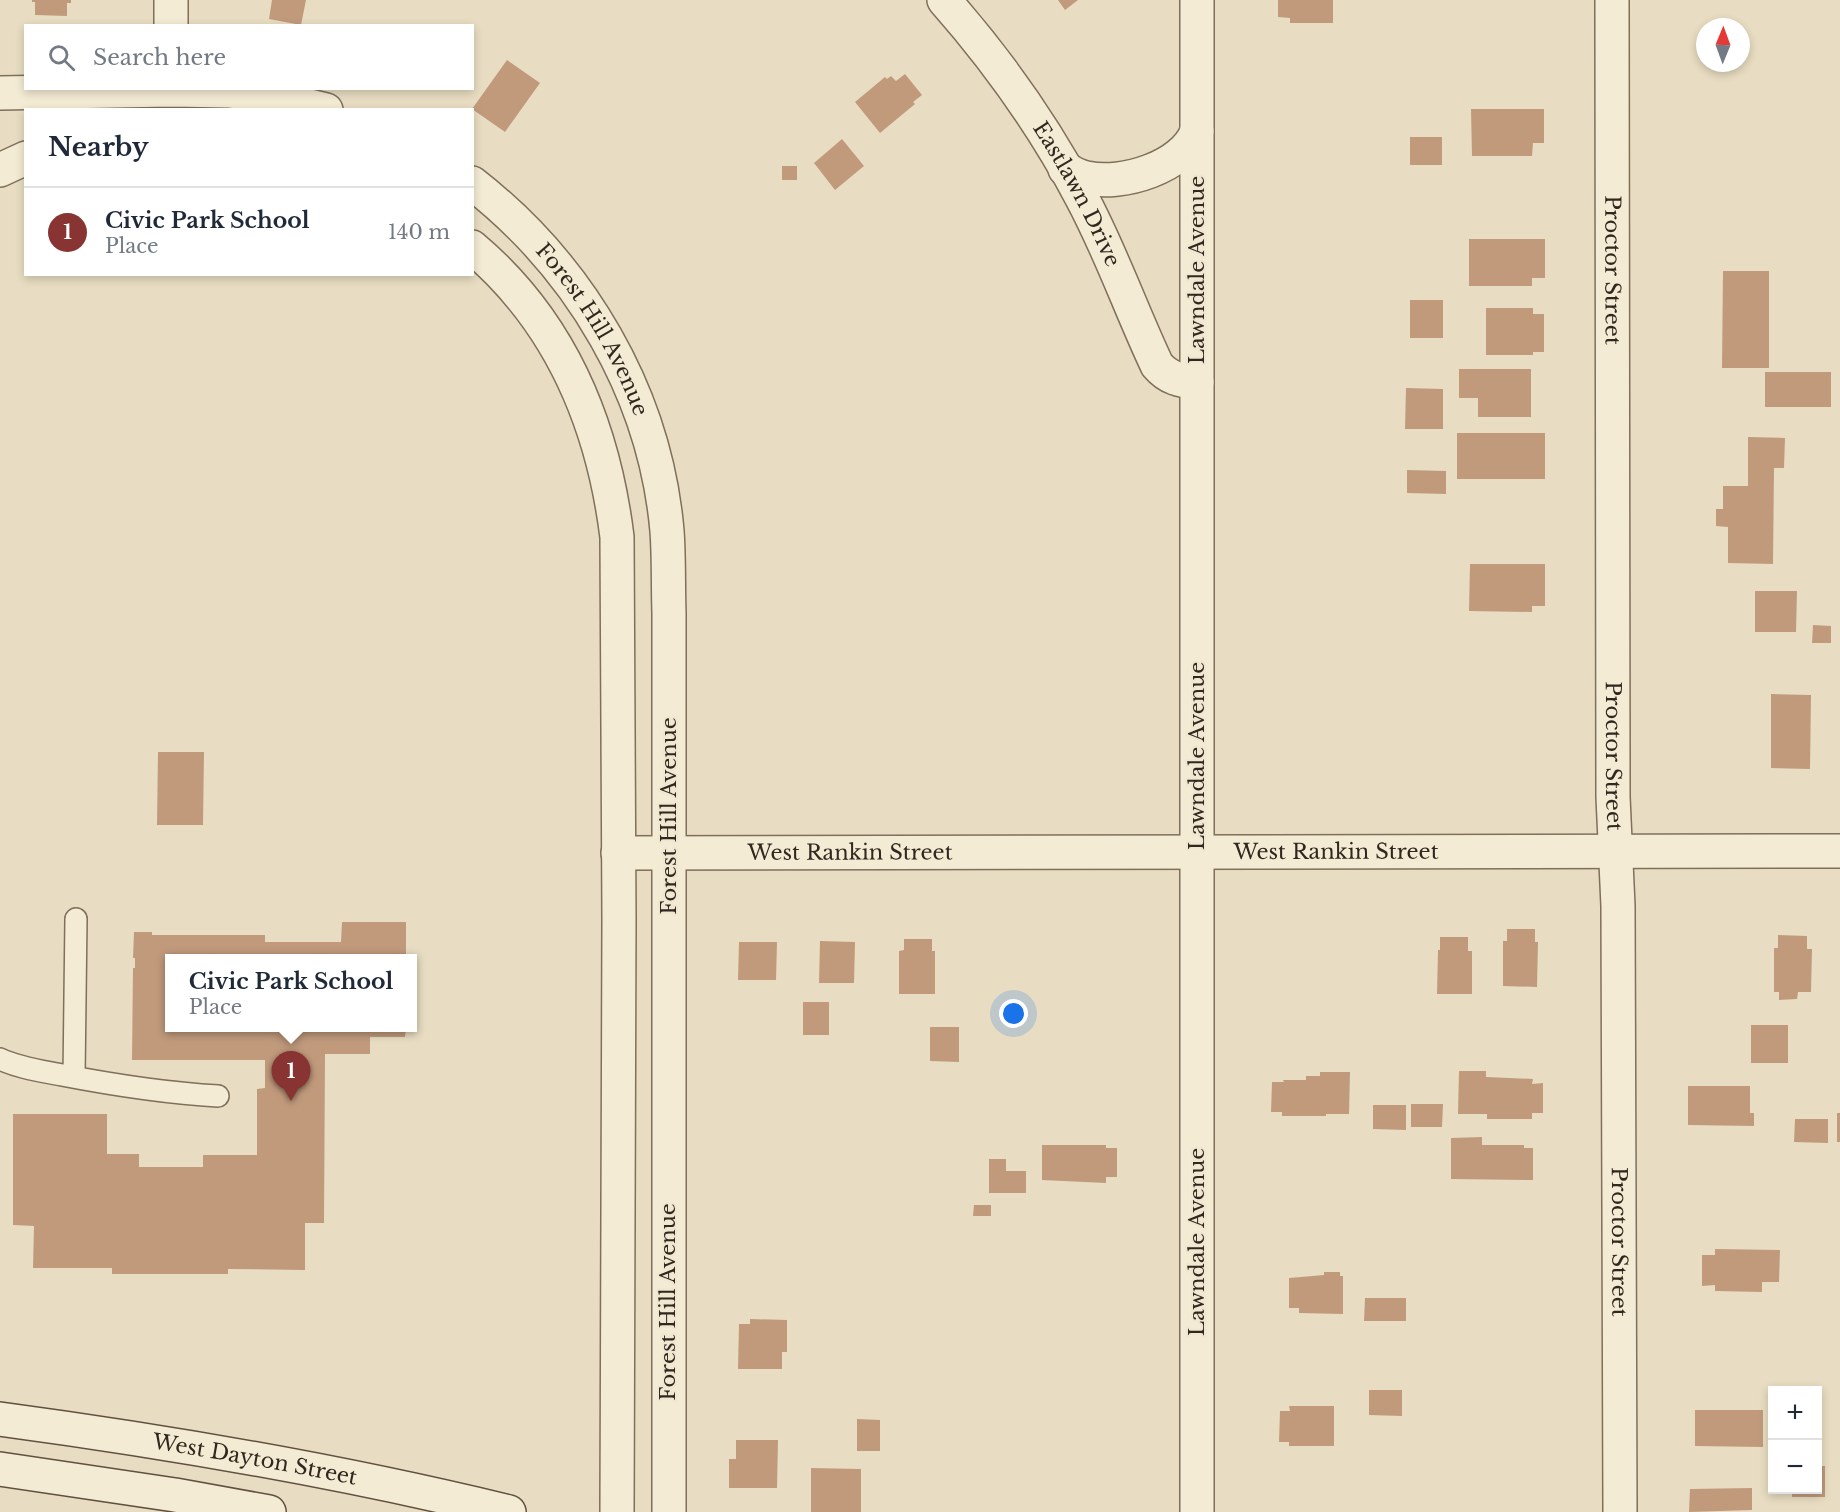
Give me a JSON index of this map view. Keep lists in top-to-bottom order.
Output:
{
  "streets": {
    "street": [
      "Eastlawn Drive",
      "Lawndale Avenue",
      "Proctor Street",
      "Forest Hill Avenue",
      "West Rankin Street",
      "West Dayton Street"
    ]
  },
  "crossings": [
    ["Eastlawn Drive", "Lawndale Avenue"],
    ["Lawndale Avenue", "West Rankin Street"],
    ["Proctor Street", "West Rankin Street"],
    ["Forest Hill Avenue", "West Rankin Street"]
  ],
  "north": "top",
  "page": {
    "search": "Search here",
    "heading": "Nearby",
    "list": [
      {
        "mark": "1",
        "name": "Civic Park School",
        "note": "Place",
        "value": "140 m"
      }
    ],
    "popup": ["Civic Park School", "Place"],
    "pins": "1",
    "map_buttons": ["+", "−"]
  }
}
